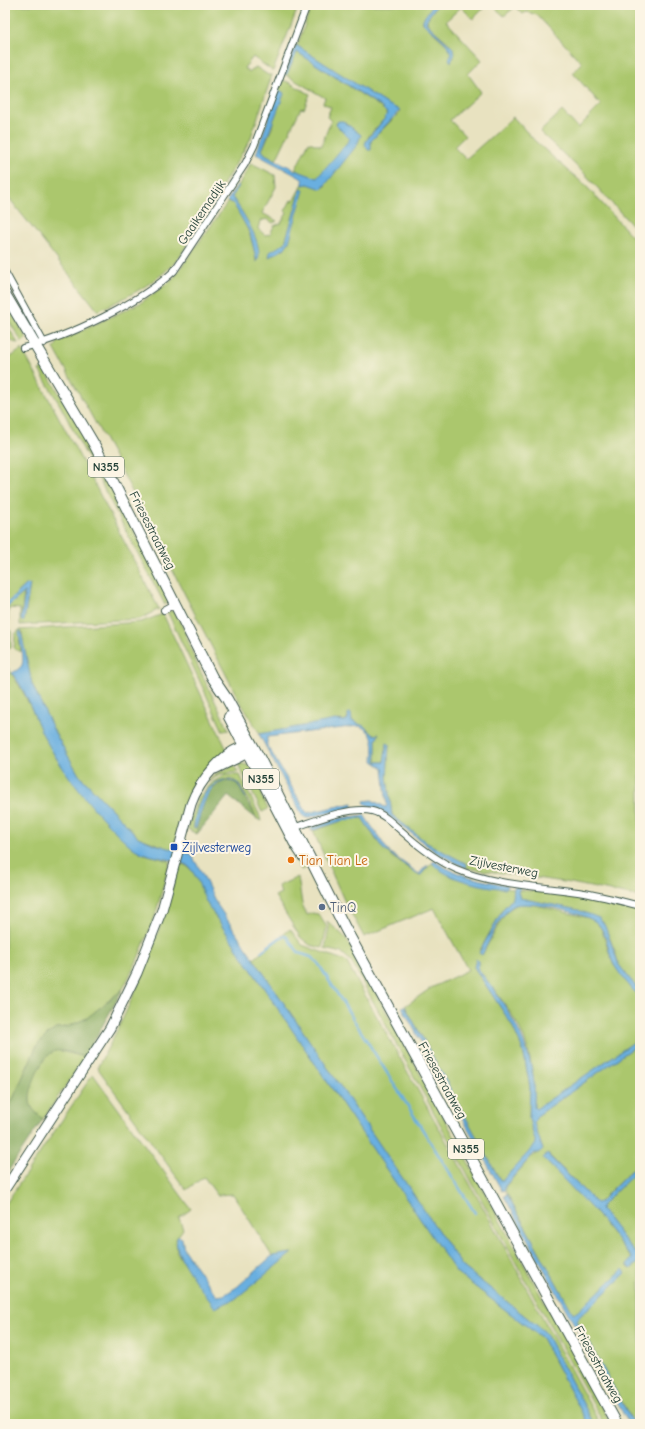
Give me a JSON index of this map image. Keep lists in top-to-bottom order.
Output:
{
  "streets": {
    "main road": ["N355", "Friesestraatweg"],
    "street": ["Gaaikemadijk", "Zijlvesterweg"]
  },
  "crossings": [
    ["Gaaikemadijk", "Friesestraatweg"],
    ["Friesestraatweg", "Zijlvesterweg"]
  ],
  "places": {
    "transit": ["Zijlvesterweg"],
    "other": ["Tian Tian Le", "TinQ"]
  }
}
